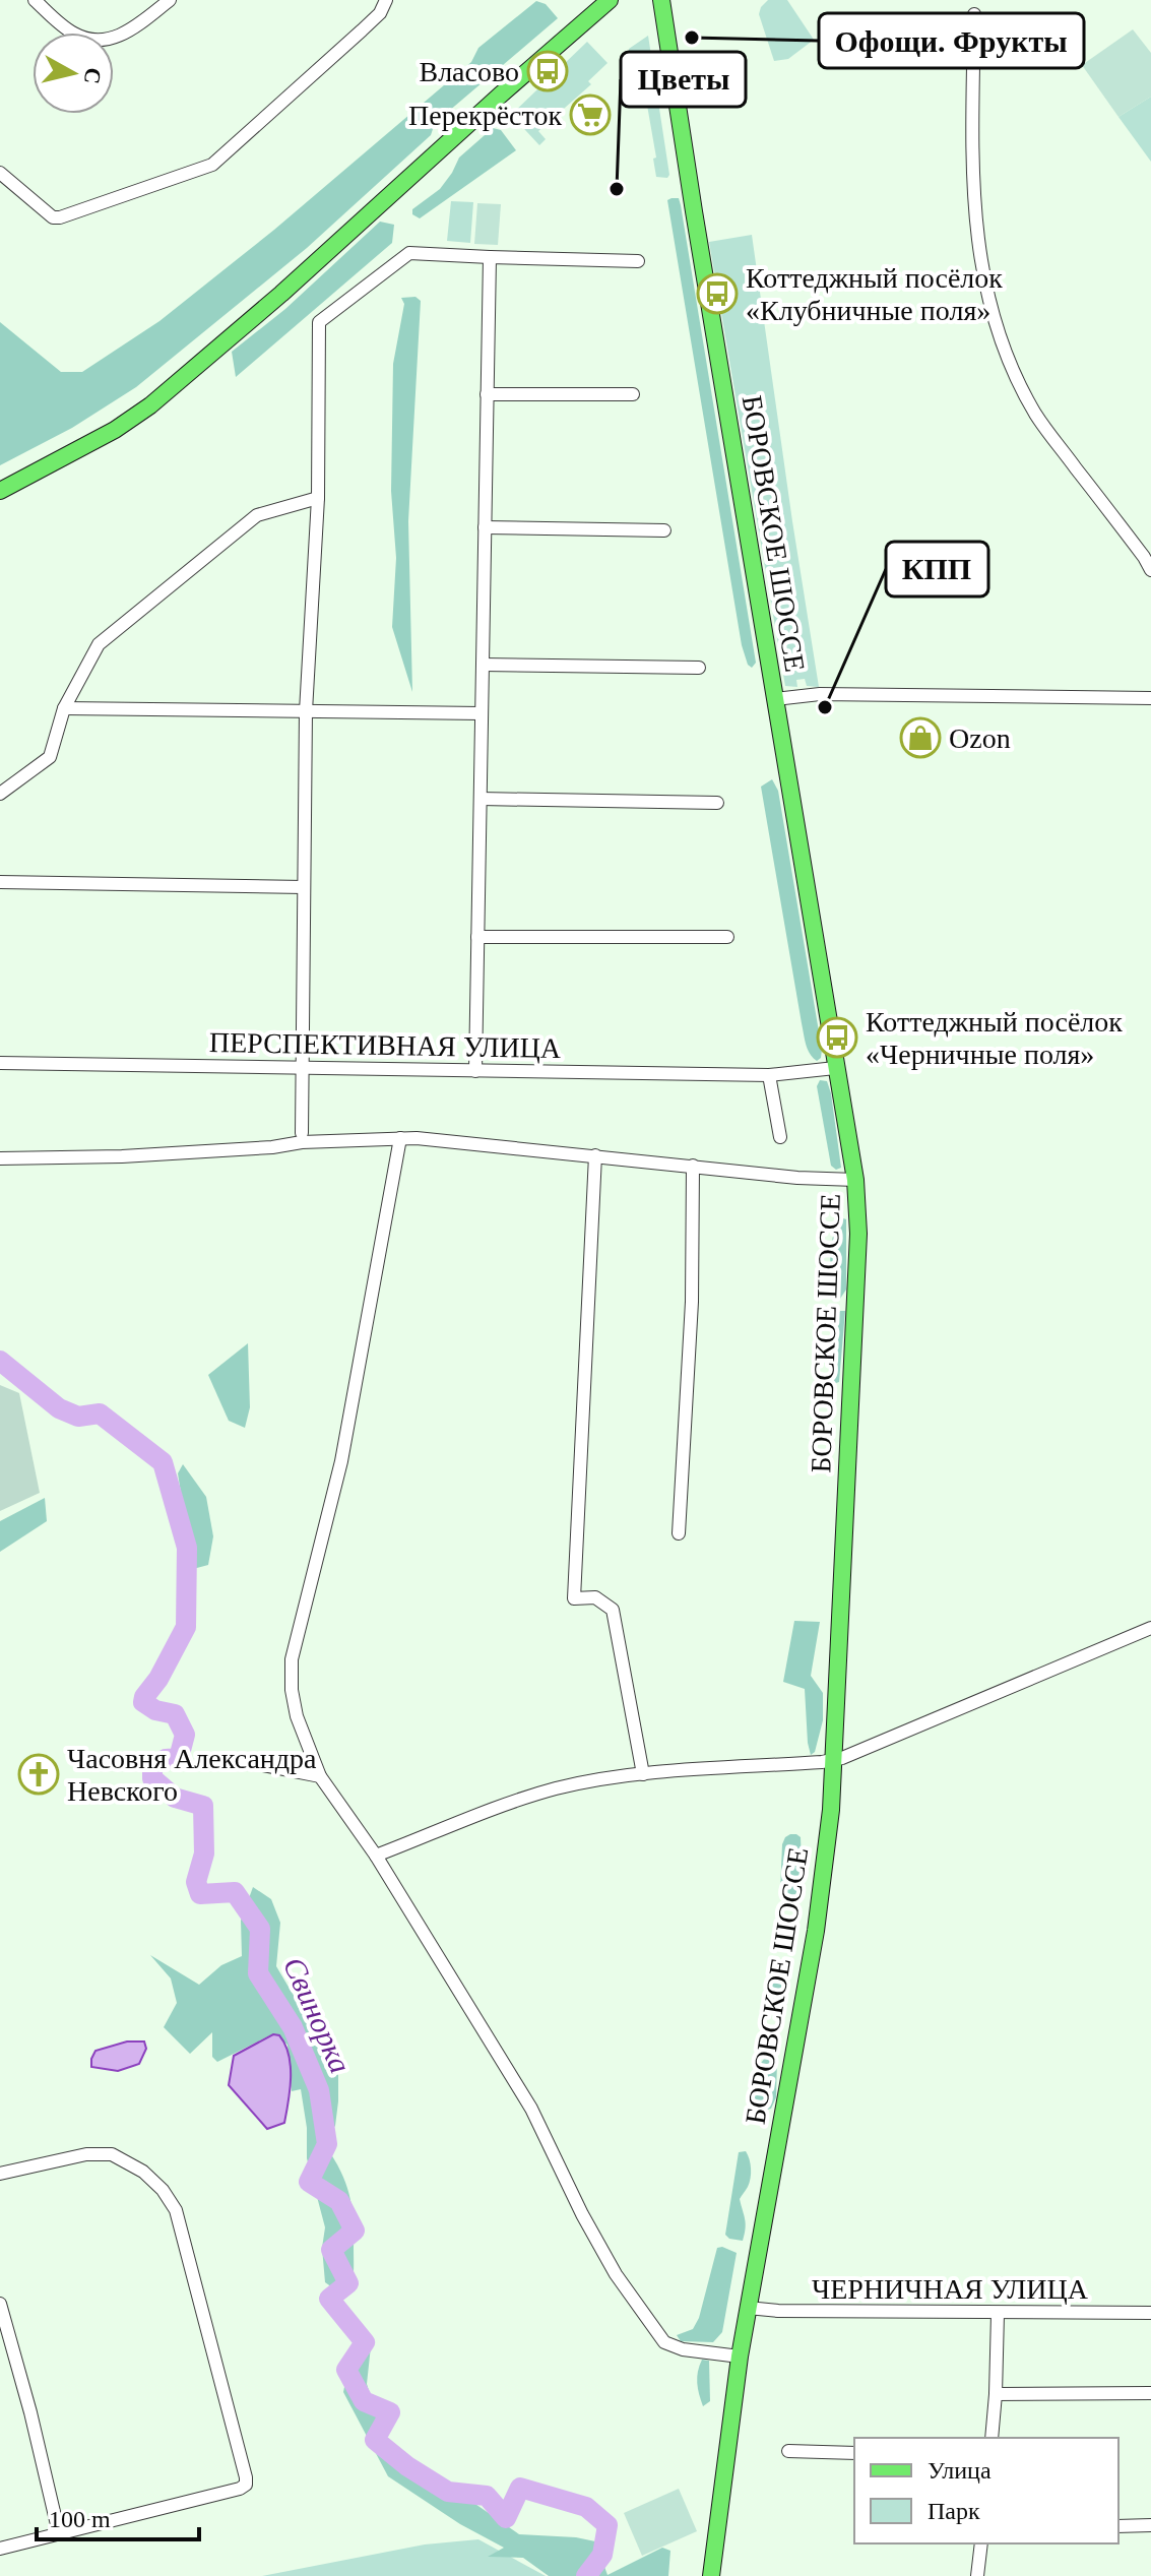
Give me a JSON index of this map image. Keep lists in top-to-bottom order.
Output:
{
  "streets": {
    "main road": ["БОРОВСКОЕ ШОССЕ"],
    "street": ["ПЕРСПЕКТИВНАЯ УЛИЦА", "ЧЕРНИЧНАЯ УЛИЦА"]
  },
  "crossings": [
    ["БОРОВСКОЕ ШОССЕ", "ПЕРСПЕКТИВНАЯ УЛИЦА"],
    ["БОРОВСКОЕ ШОССЕ", "ЧЕРНИЧНАЯ УЛИЦА"]
  ],
  "water": ["Свинорка"],
  "places": {
    "other": ["Офощи. Фрукты", "Цветы", "КПП"],
    "bus stop": ["Власово", "Коттеджный посёлок «Клубничные поля»", "Коттеджный посёлок «Черничные поля»"],
    "supermarket": ["Перекрёсток"],
    "shop": ["Ozon"],
    "church": ["Часовня Александра Невского"]
  },
  "legend": ["Улица", "Парк"],
  "scale_bar": "100 m",
  "north": "right"
}
